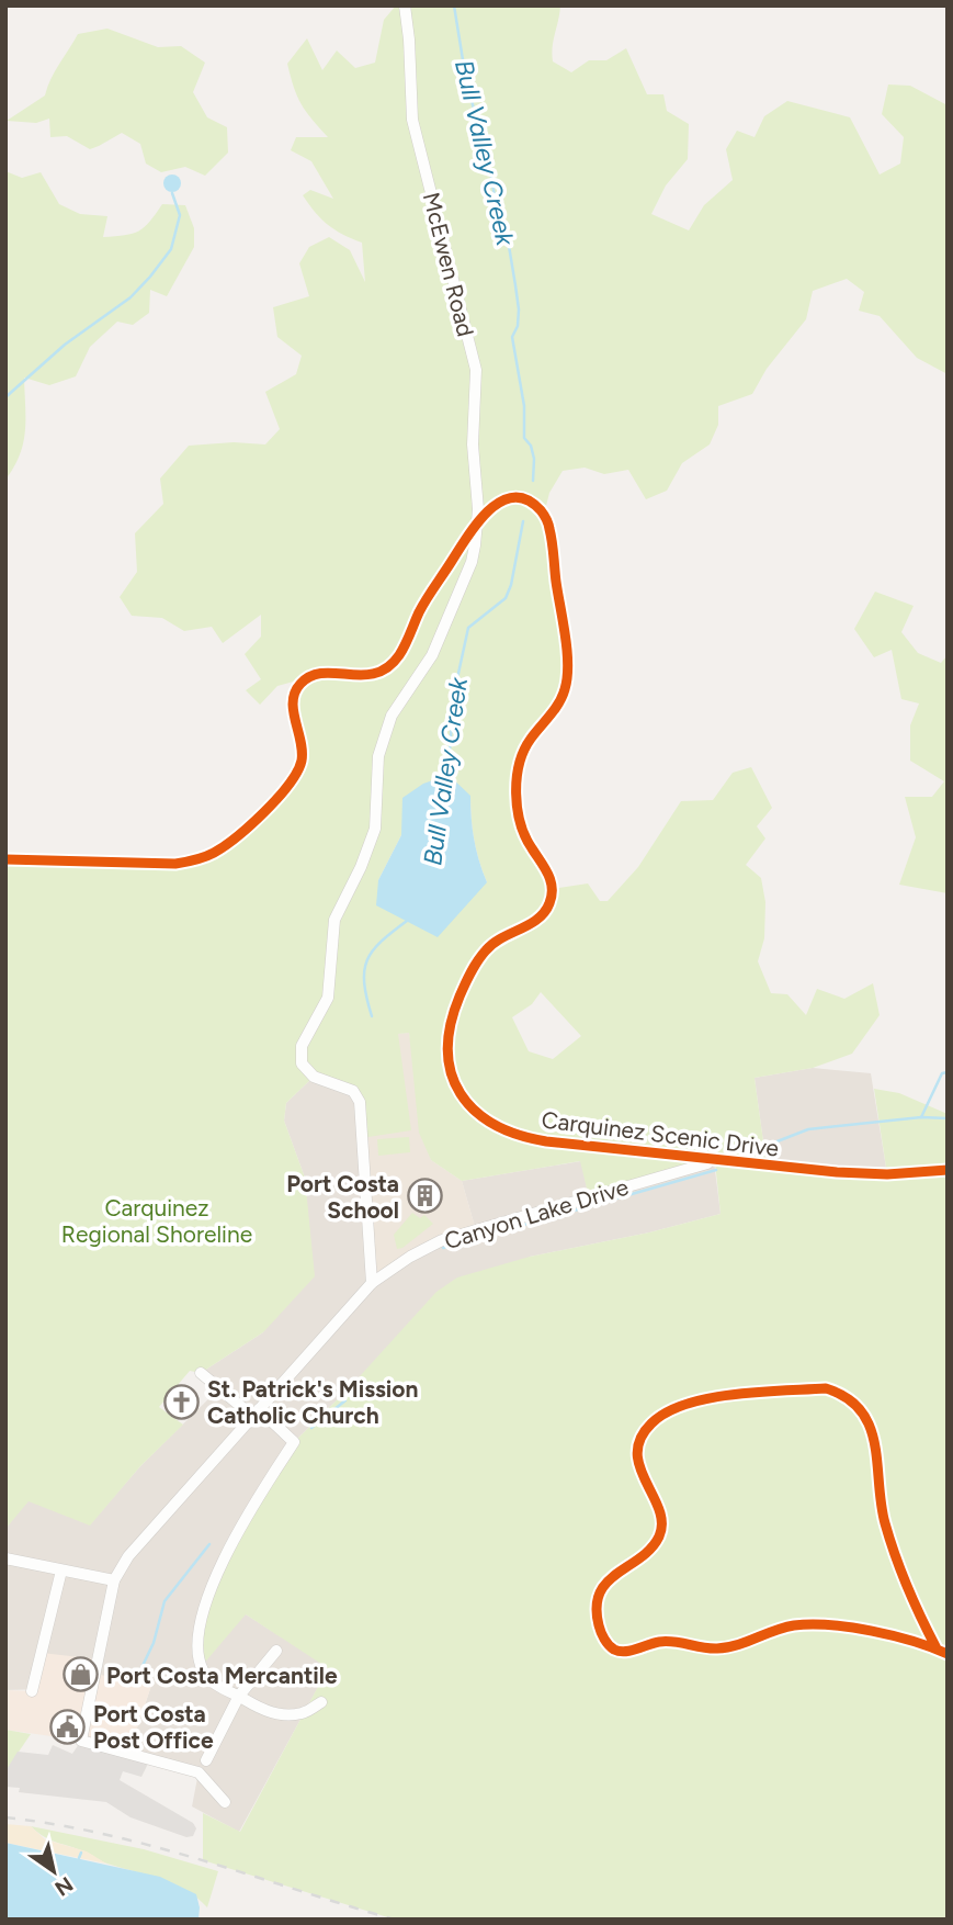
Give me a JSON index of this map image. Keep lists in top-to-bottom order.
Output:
{
  "streets": {
    "street": ["McEwen Road", "Carquinez Scenic Drive", "Canyon Lake Drive"]
  },
  "crossings": [
    ["McEwen Road", "Carquinez Scenic Drive"],
    ["McEwen Road", "Canyon Lake Drive"],
    ["Carquinez Scenic Drive", "Canyon Lake Drive"]
  ],
  "water": ["Bull Valley Creek"],
  "parks": ["Carquinez Regional Shoreline"],
  "places": {
    "building": ["Port Costa School"],
    "church": ["St. Patrick's Mission Catholic Church"],
    "shop": ["Port Costa Mercantile"],
    "public building": ["Port Costa Post Office"]
  },
  "north": "bottom right"
}
